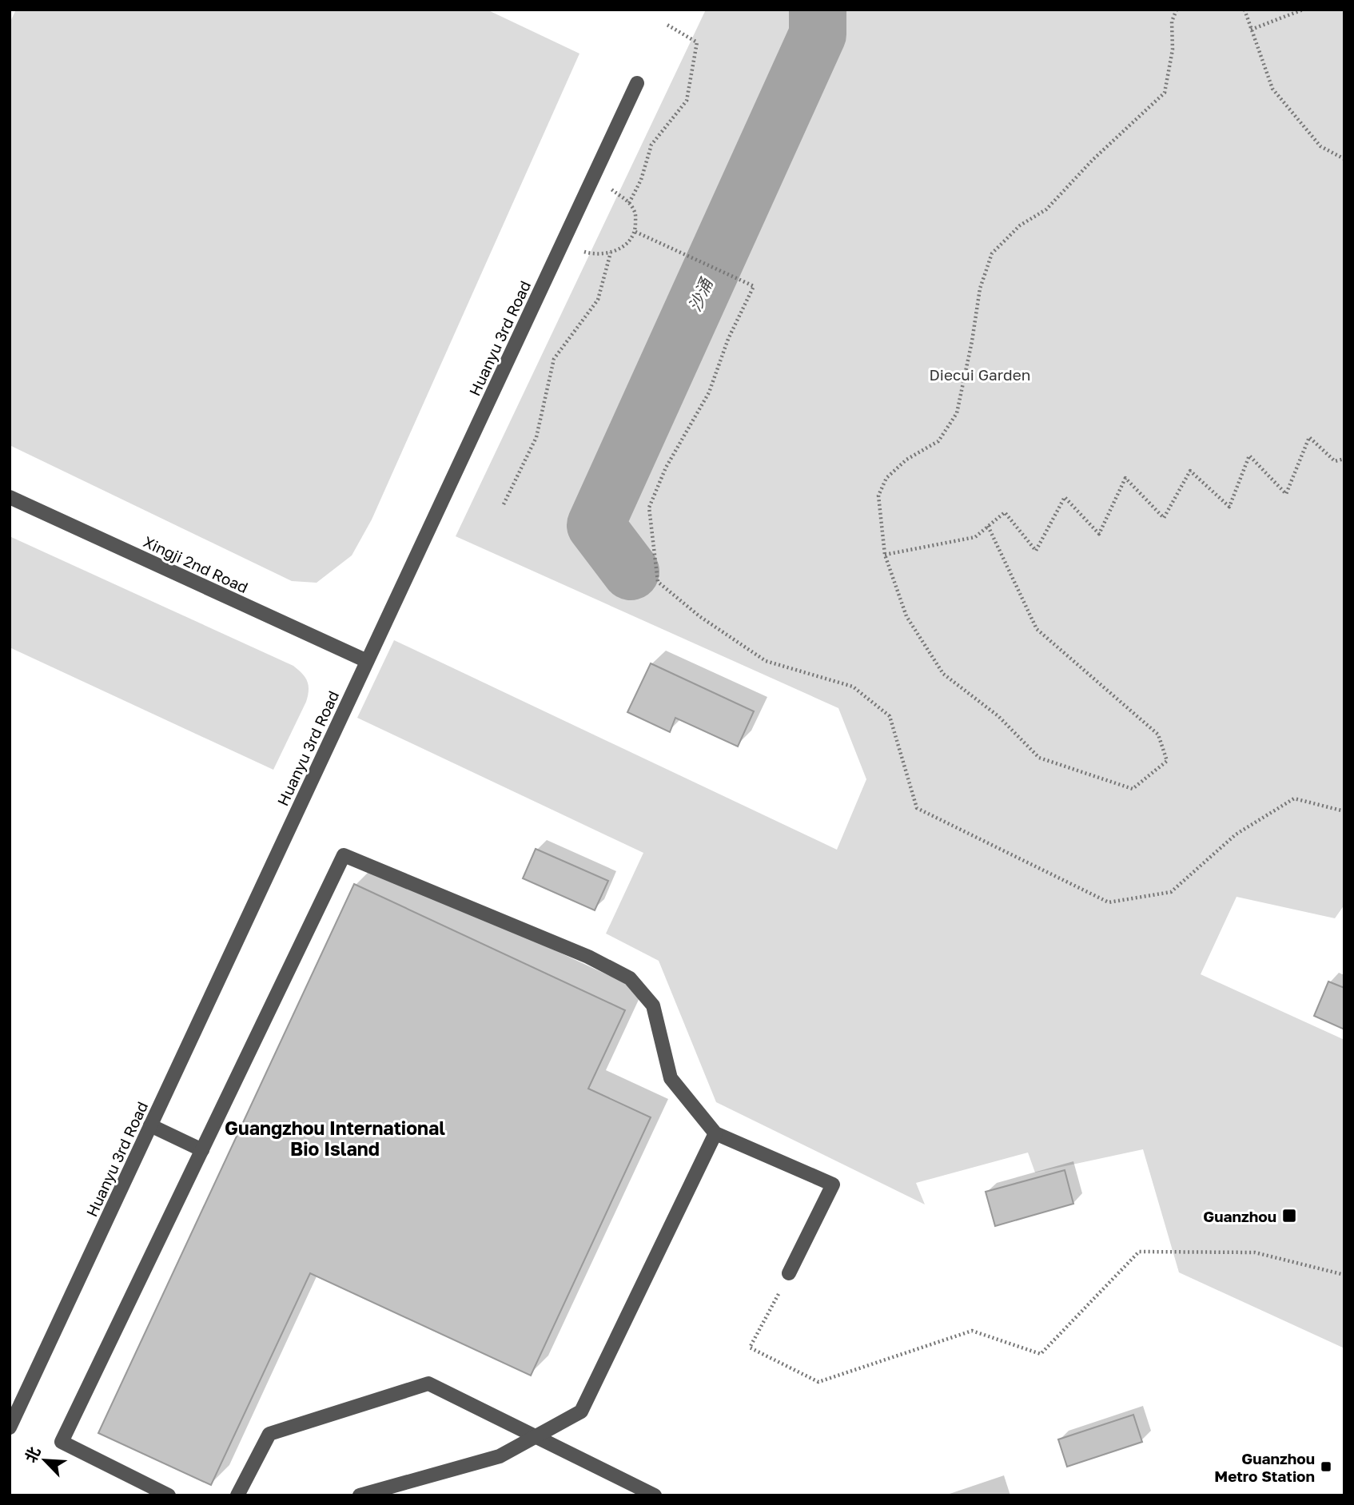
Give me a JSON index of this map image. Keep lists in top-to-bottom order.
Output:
{
  "streets": {
    "street": ["Huanyu 3rd Road", "Xingji 2nd Road"]
  },
  "crossings": [
    ["Huanyu 3rd Road", "Xingji 2nd Road"]
  ],
  "districts": ["Guangzhou International Bio Island"],
  "water": ["沙涌"],
  "parks": ["Diecui Garden"],
  "places": {
    "transit": ["Guanzhou", "Guanzhou Metro Station"]
  },
  "north": "top left"
}
